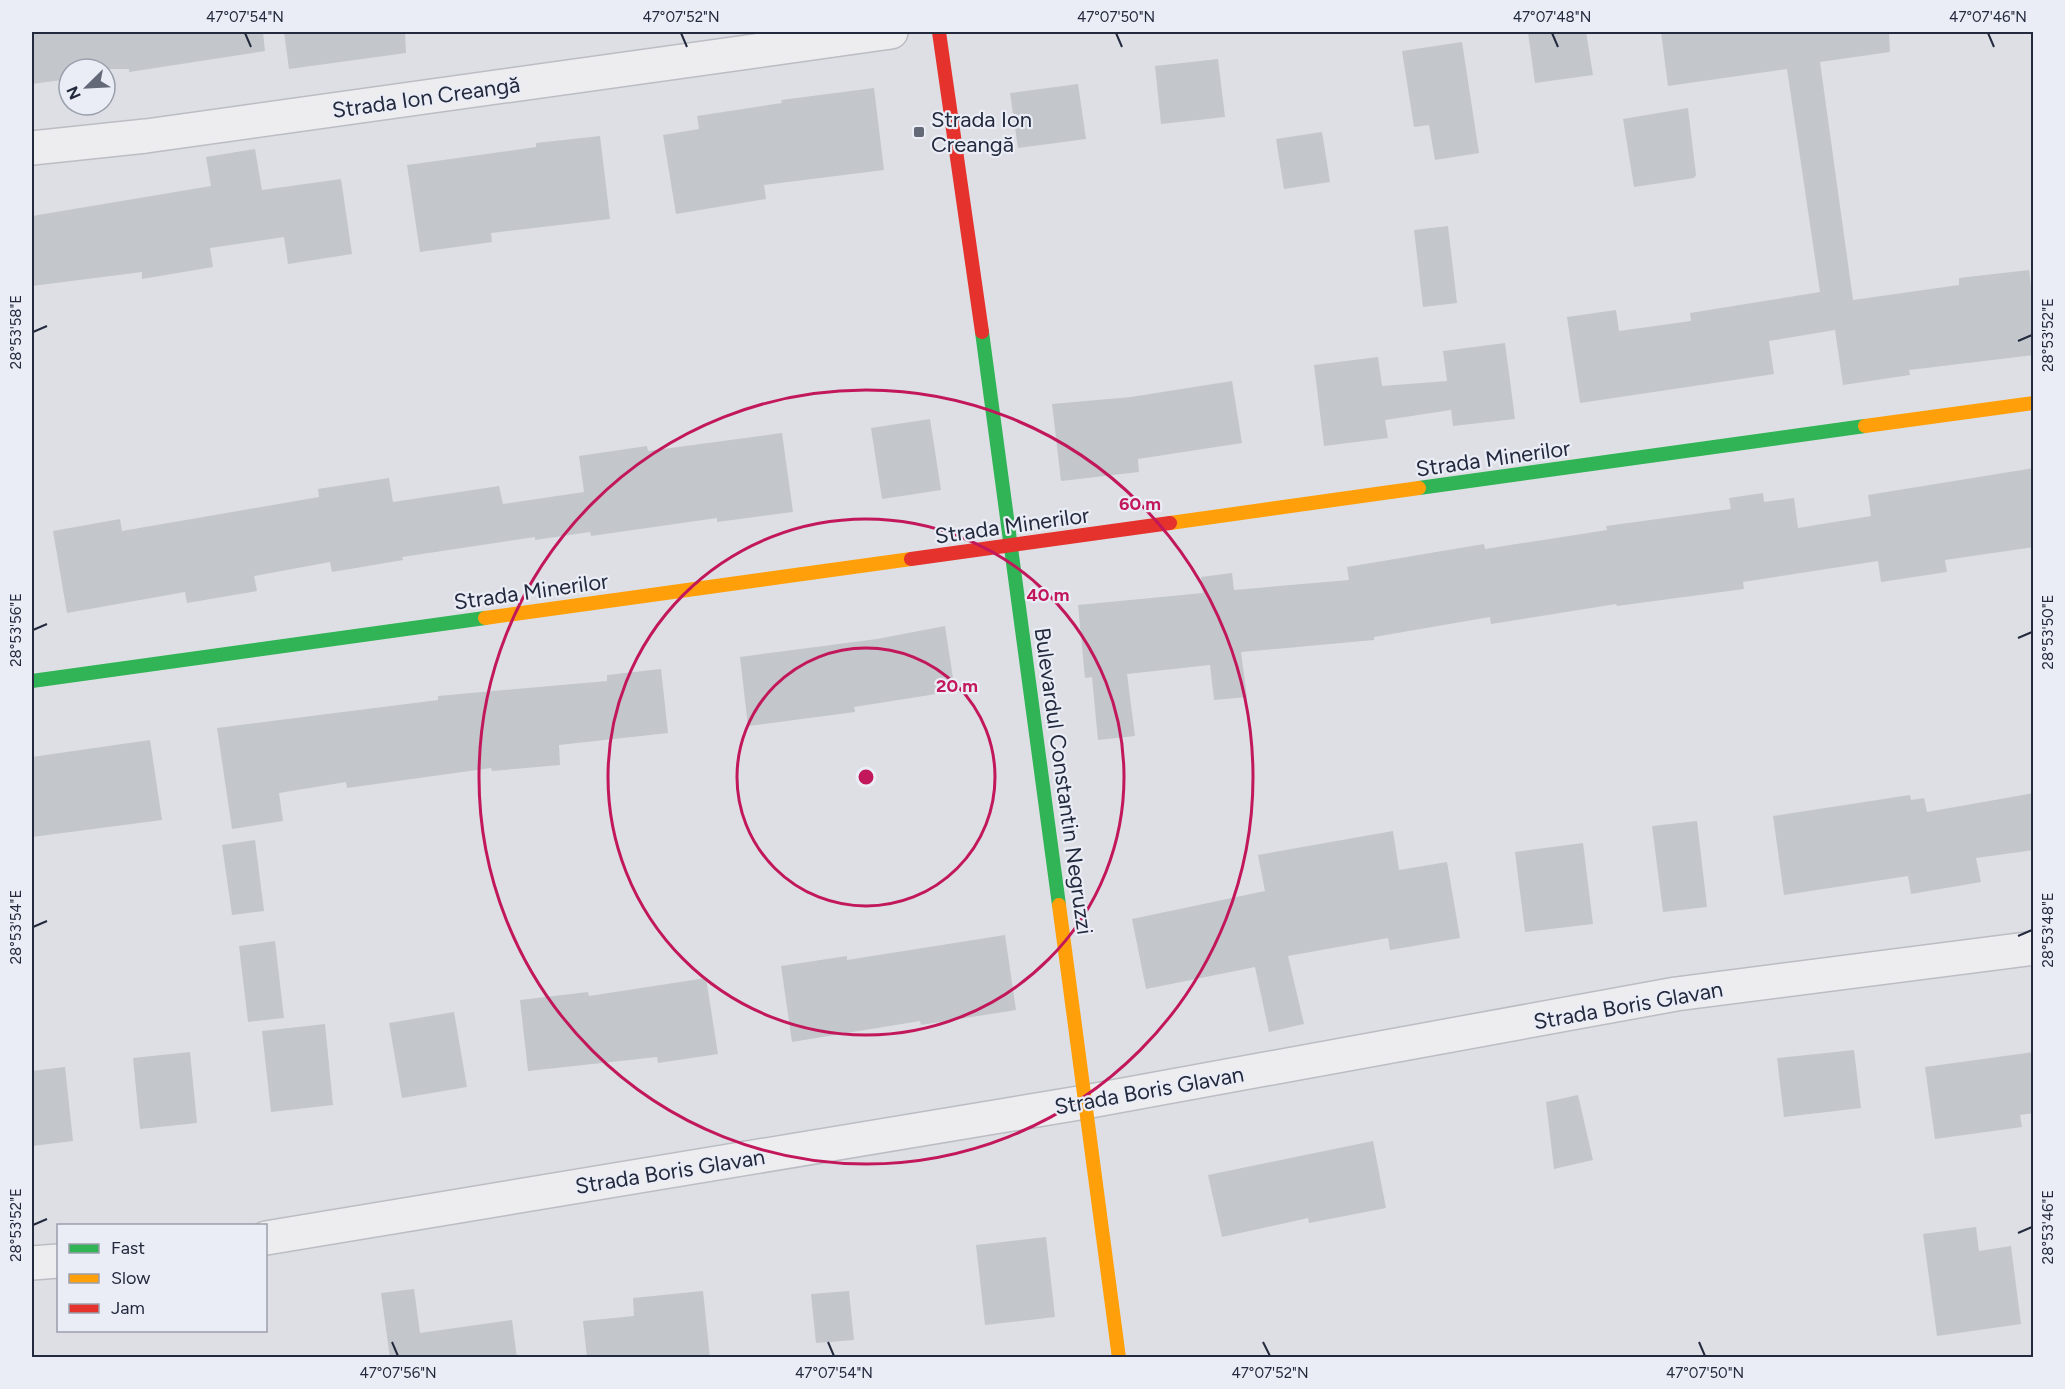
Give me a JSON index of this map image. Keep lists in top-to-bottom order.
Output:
{
  "streets": {
    "street": [
      "Strada Ion Creangă",
      "Strada Minerilor",
      "Bulevardul Constantin Negruzzi",
      "Strada Boris Glavan"
    ]
  },
  "crossings": [
    ["Strada Minerilor", "Bulevardul Constantin Negruzzi"],
    ["Bulevardul Constantin Negruzzi", "Strada Boris Glavan"]
  ],
  "places": {
    "transit": ["Strada Ion Creangă"]
  },
  "legend": ["Fast", "Slow", "Jam"],
  "north": "bottom left",
  "coordinates": [
    "47°07'54\"N",
    "47°07'52\"N",
    "47°07'50\"N",
    "47°07'48\"N",
    "47°07'46\"N",
    "28°53'58\"E",
    "28°53'52\"E",
    "28°53'56\"E",
    "28°53'50\"E",
    "28°53'54\"E",
    "28°53'48\"E",
    "28°53'46\"E",
    "47°07'56\"N"
  ],
  "rings": ["60 m", "40 m", "20 m"]
}
